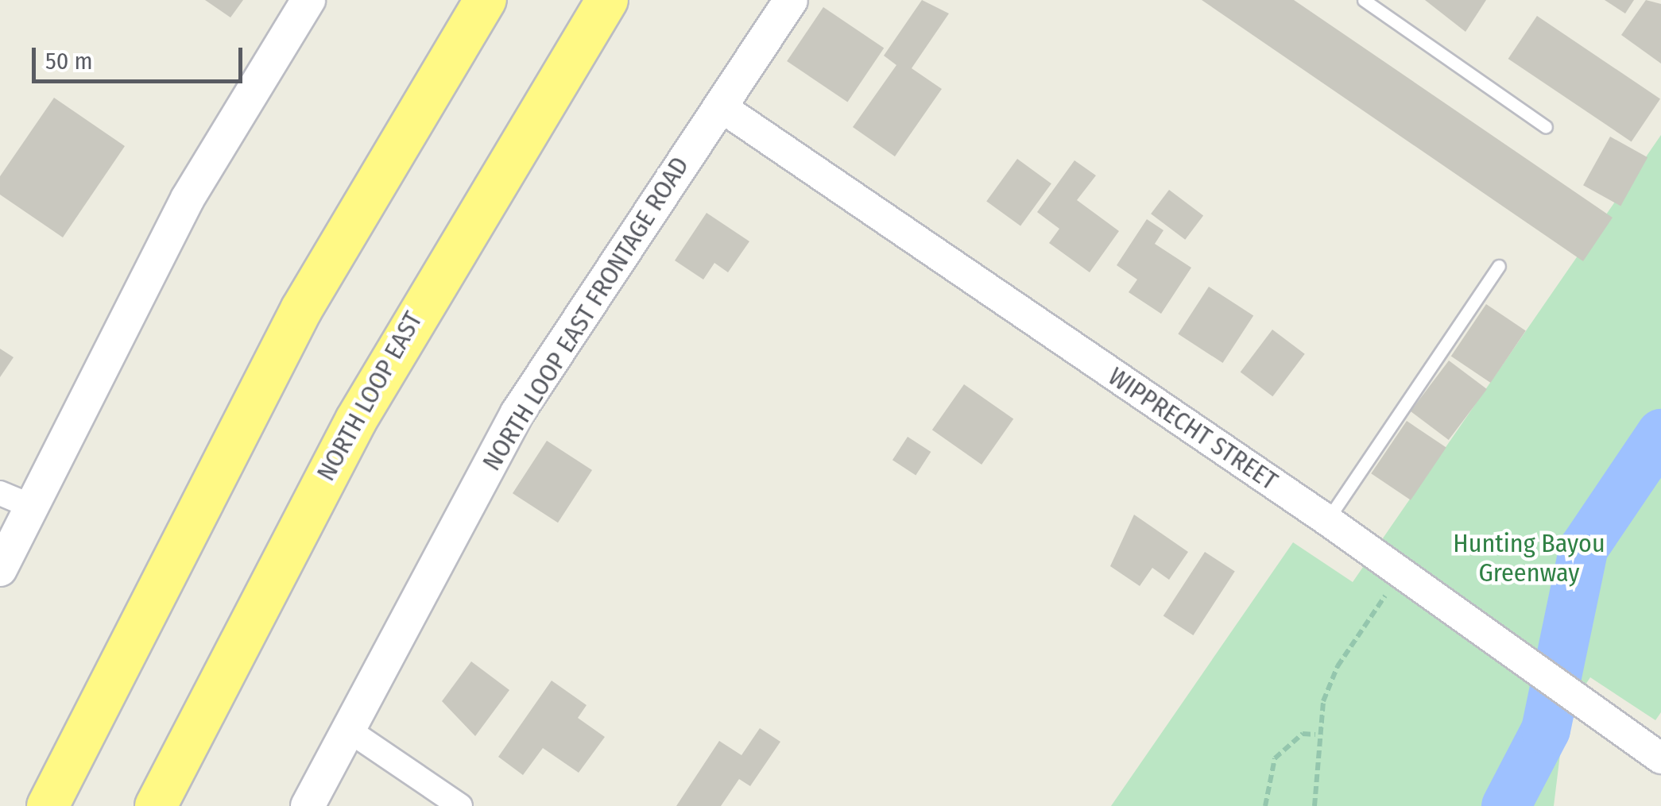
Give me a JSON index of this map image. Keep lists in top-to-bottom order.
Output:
{
  "streets": {
    "highway": ["NORTH LOOP EAST"],
    "main road": ["NORTH LOOP EAST FRONTAGE ROAD"],
    "street": ["WIPPRECHT STREET"]
  },
  "crossings": [
    ["NORTH LOOP EAST FRONTAGE ROAD", "WIPPRECHT STREET"]
  ],
  "parks": ["Hunting Bayou Greenway"],
  "scale_bar": "50 m"
}
